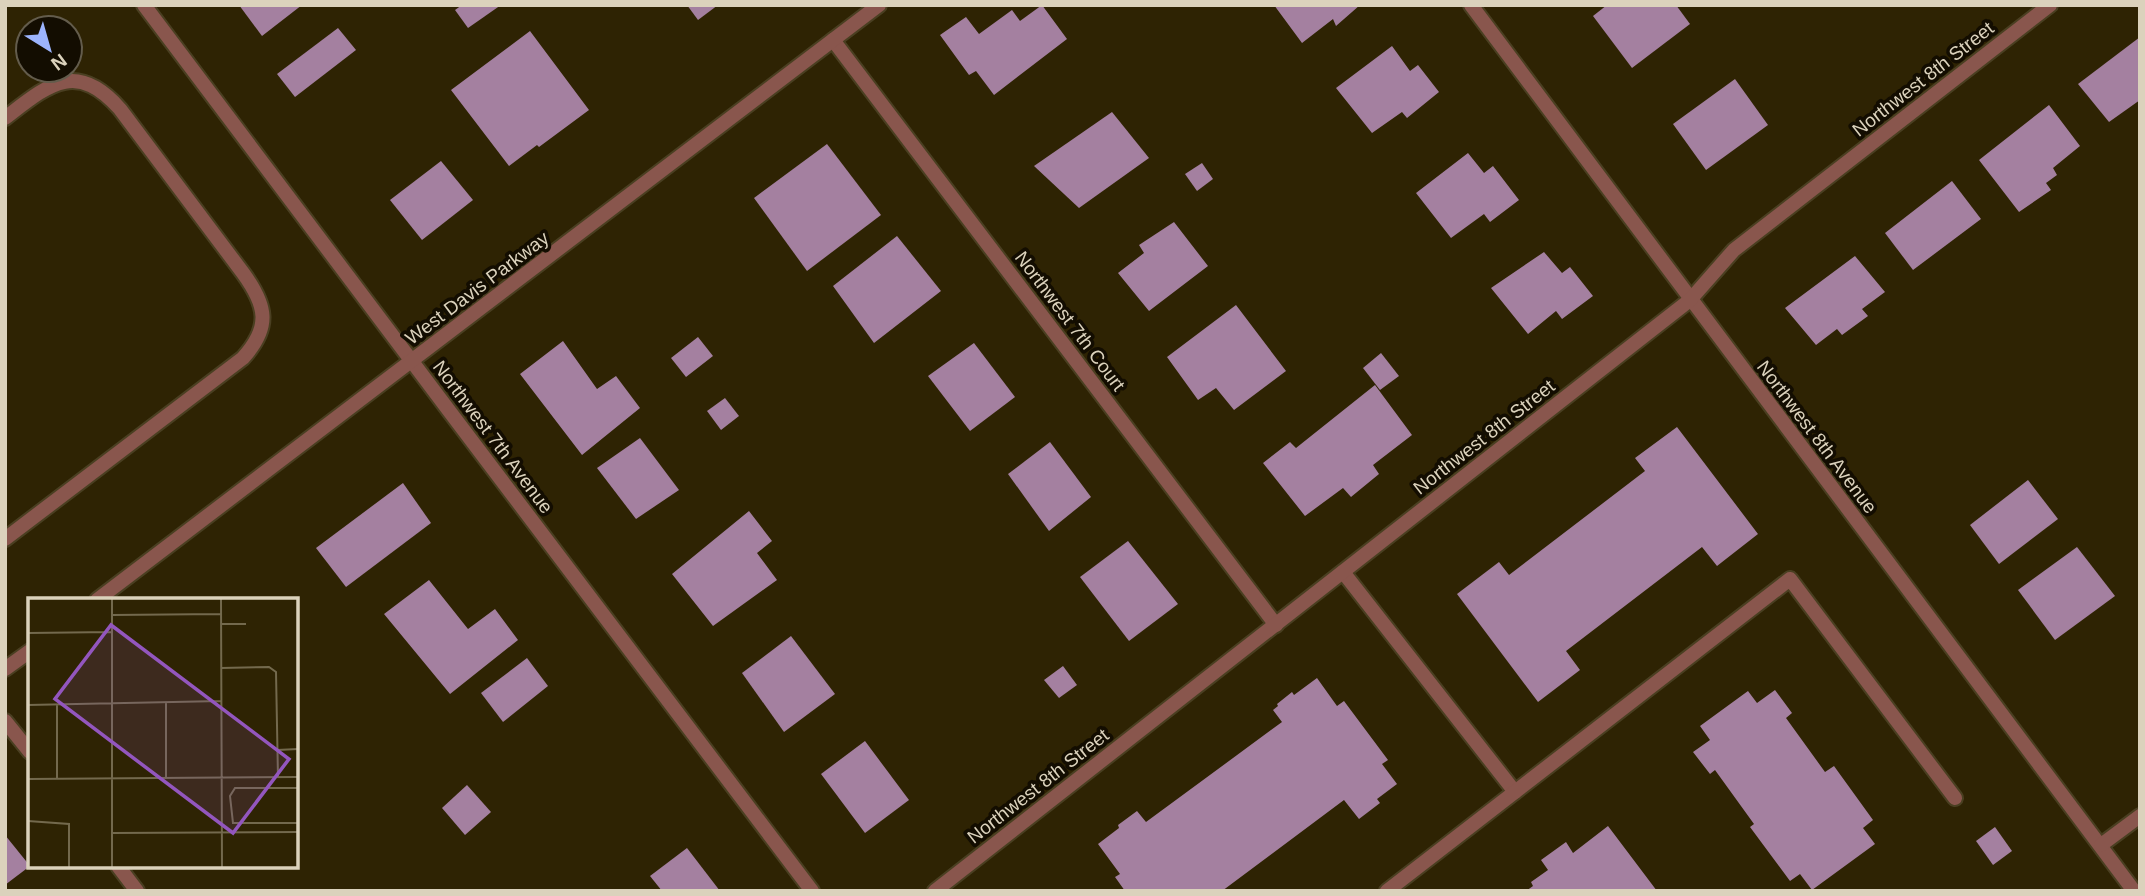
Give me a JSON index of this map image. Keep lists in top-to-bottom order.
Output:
{
  "streets": {
    "street": [
      "Northwest 8th Street",
      "West Davis Parkway",
      "Northwest 7th Court",
      "Northwest 7th Avenue",
      "Northwest 8th Avenue"
    ]
  },
  "crossings": [
    ["Northwest 8th Street", "Northwest 7th Court"],
    ["Northwest 8th Street", "Northwest 8th Avenue"],
    ["West Davis Parkway", "Northwest 7th Court"],
    ["West Davis Parkway", "Northwest 7th Avenue"]
  ],
  "north": "bottom right"
}
